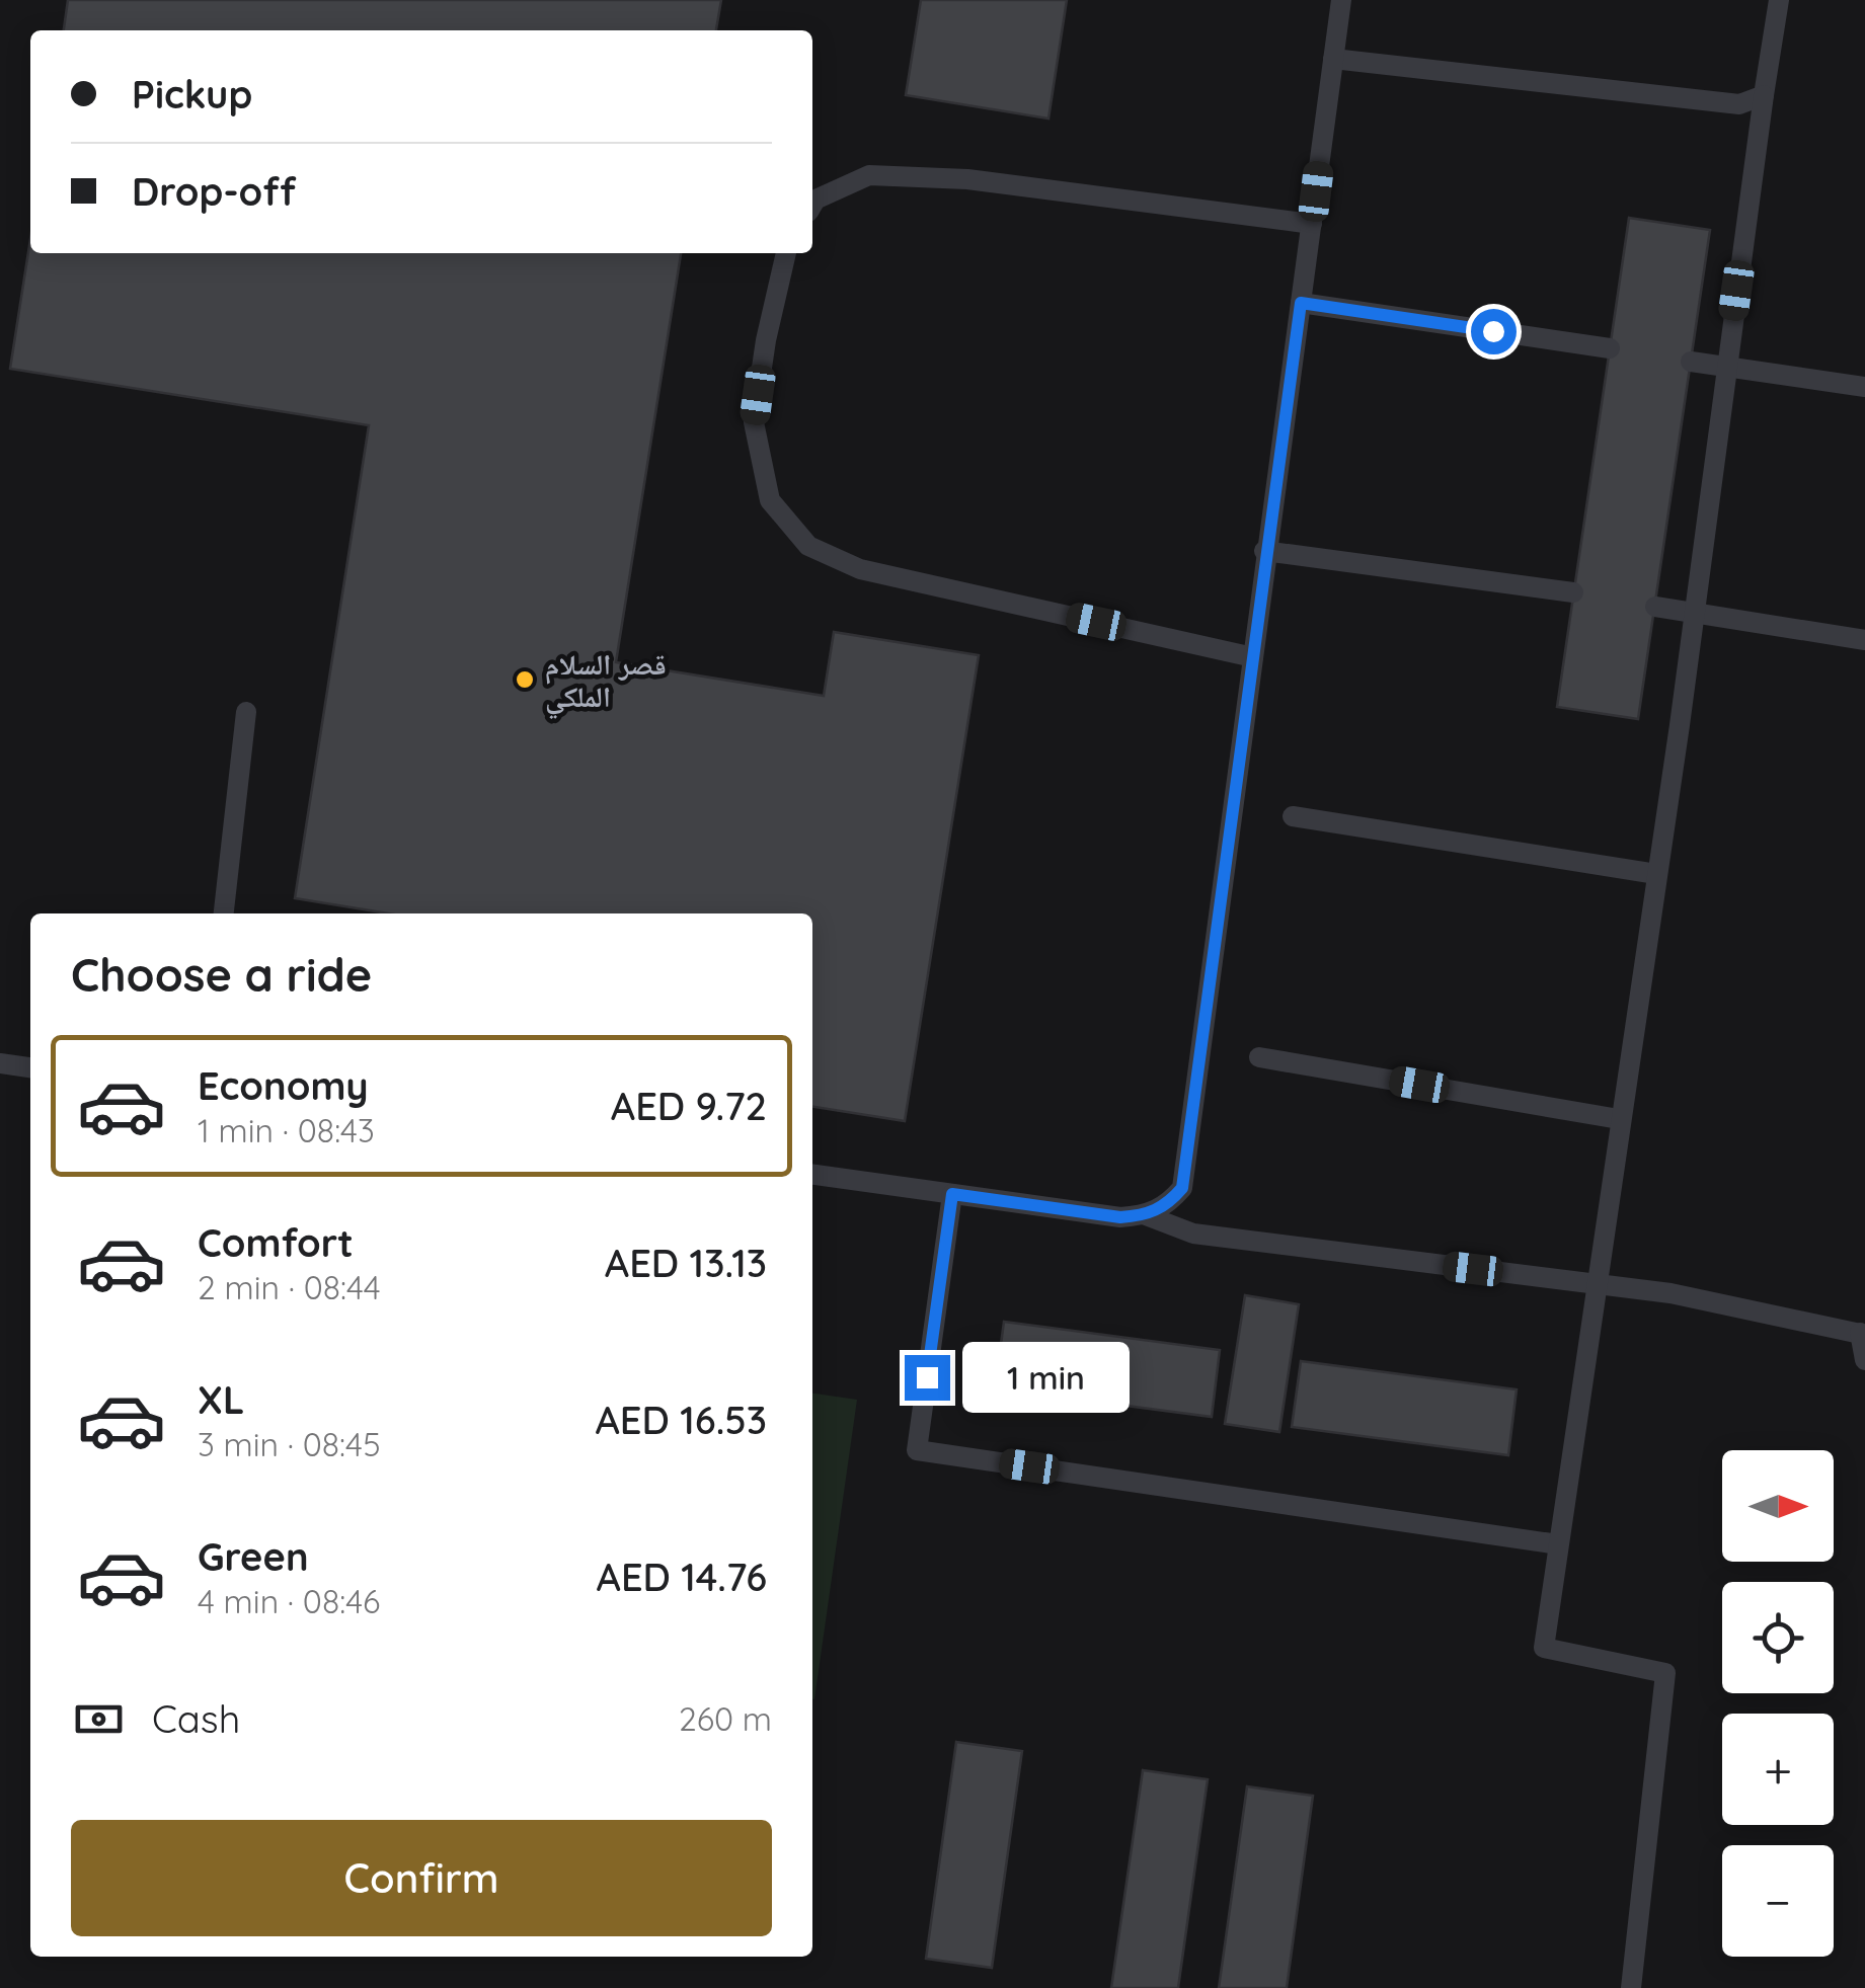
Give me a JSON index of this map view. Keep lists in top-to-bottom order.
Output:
{
  "places": ["قصر السلام الملكي"],
  "north": "right",
  "page": {
    "banner": ["Pickup", "Drop-off"],
    "heading": "Choose a ride",
    "list": [
      {
        "name": "Economy",
        "note": "1 min · 08:43",
        "value": "AED 9.72"
      },
      {
        "name": "Comfort",
        "note": "2 min · 08:44",
        "value": "AED 13.13"
      },
      {
        "name": "XL",
        "note": "3 min · 08:45",
        "value": "AED 16.53"
      },
      {
        "name": "Green",
        "note": "4 min · 08:46",
        "value": "AED 14.76"
      }
    ],
    "bubble": "1 min",
    "map_buttons": ["+", "−"],
    "pay": ["Cash", "260 m"],
    "buttons": "Confirm"
  }
}
